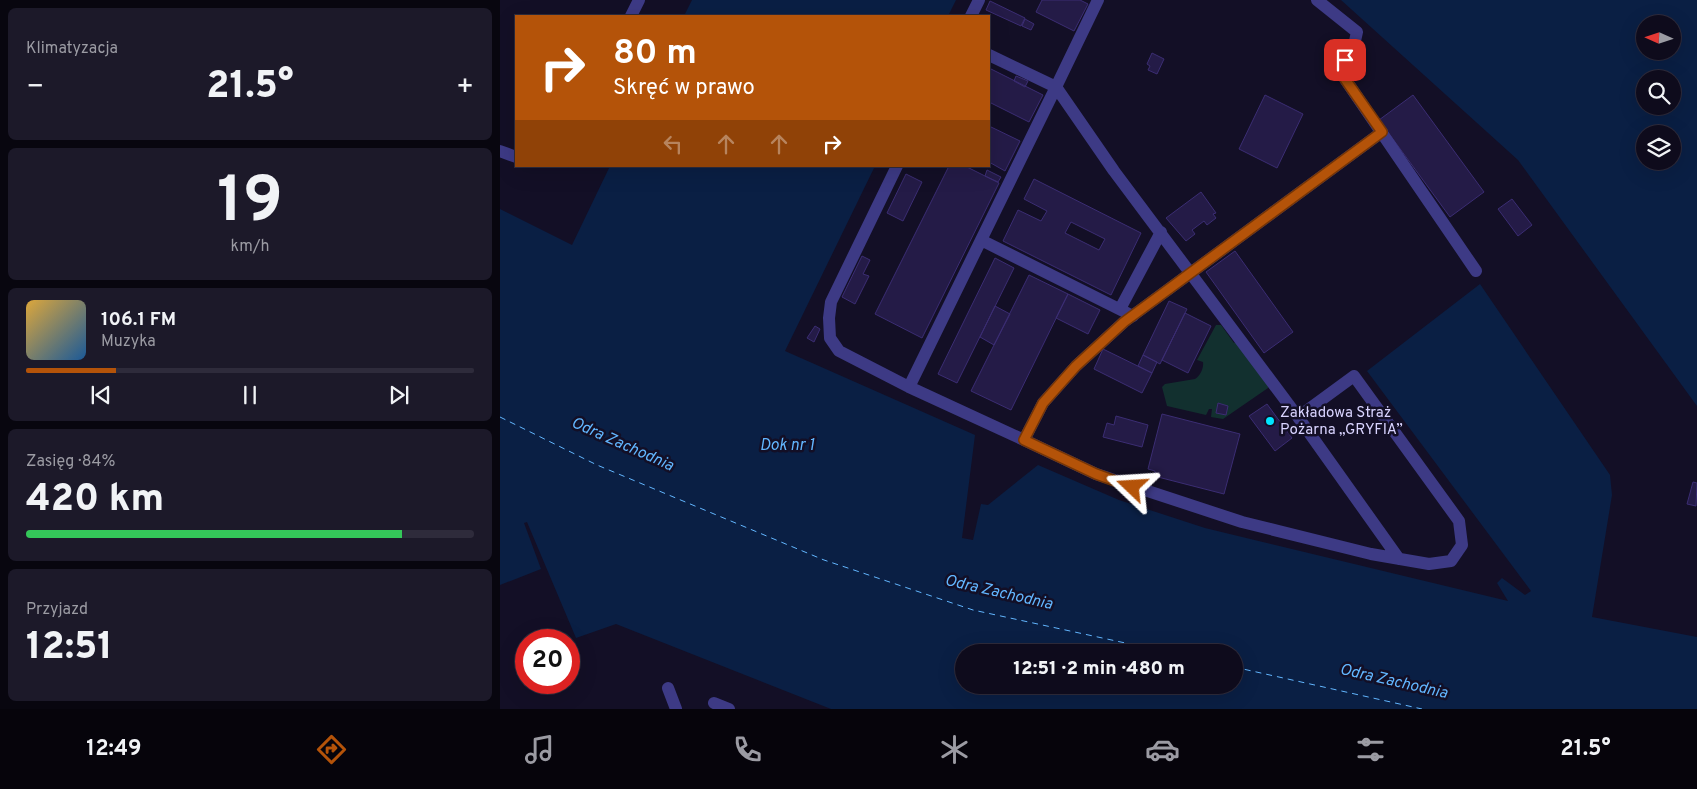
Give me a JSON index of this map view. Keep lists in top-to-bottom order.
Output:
{
  "water": ["Odra Zachodnia", "Dok nr 1"],
  "places": ["Zakładowa Straż Pożarna „GRYFIA”"],
  "north": "left",
  "page": {
    "tile": [
      "Klimatyzacja",
      ["19", "km/h"],
      ["Zasięg · 84%", "420 km"],
      ["Przyjazd", "12:51"]
    ],
    "turn": ["80 m", "Skręć w prawo"],
    "heat": ["−", "21.5°", "+"],
    "song": ["106.1 FM", "Muzyka"],
    "limit": "20",
    "trip": "12:51 · 2 min · 480 m",
    "tabs": ["12:49", "21.5°"]
  }
}
